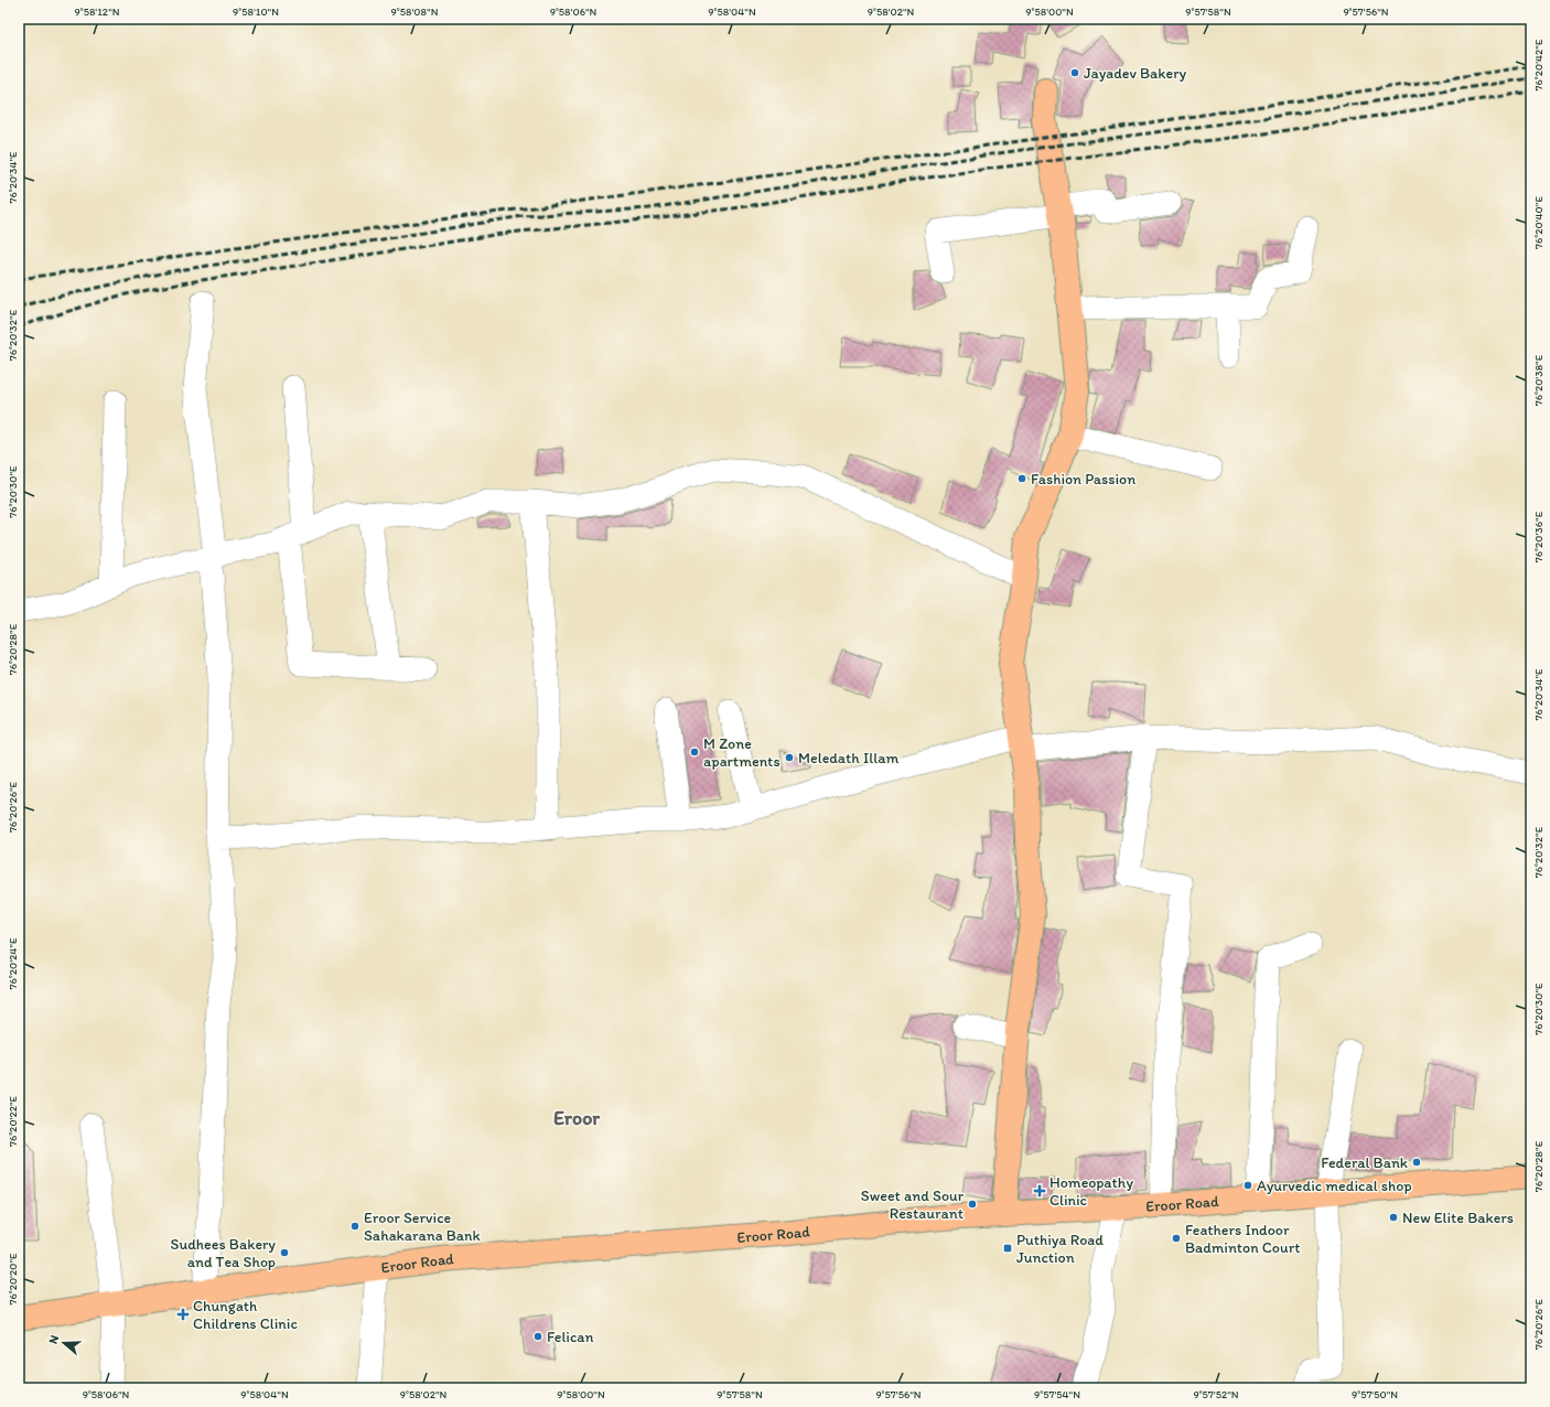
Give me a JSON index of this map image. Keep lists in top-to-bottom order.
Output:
{
  "streets": {
    "main road": ["Eroor Road"]
  },
  "districts": ["Eroor"],
  "places": {
    "other": [
      "Jayadev Bakery",
      "Fashion Passion",
      "M Zone apartments",
      "Meledath Illam",
      "Federal Bank",
      "Ayurvedic medical shop",
      "Sweet and Sour Restaurant",
      "New Elite Bakers",
      "Eroor Service Sahakarana Bank",
      "Feathers Indoor Badminton Court",
      "Sudhees Bakery and Tea Shop",
      "Felican"
    ],
    "health": ["Homeopathy Clinic", "Chungath Childrens Clinic"],
    "transit": ["Puthiya Road Junction"]
  },
  "north": "left",
  "coordinates": [
    "9°58'12\"N",
    "9°58'10\"N",
    "9°58'08\"N",
    "9°58'06\"N",
    "9°58'04\"N",
    "9°58'02\"N",
    "9°58'00\"N",
    "9°57'58\"N",
    "9°57'56\"N",
    "76°20'42\"E",
    "76°20'34\"E",
    "76°20'40\"E",
    "76°20'32\"E",
    "76°20'38\"E",
    "76°20'30\"E",
    "76°20'36\"E",
    "76°20'28\"E",
    "76°20'26\"E",
    "76°20'24\"E",
    "76°20'22\"E",
    "76°20'20\"E",
    "9°57'54\"N",
    "9°57'52\"N",
    "9°57'50\"N"
  ]
}
